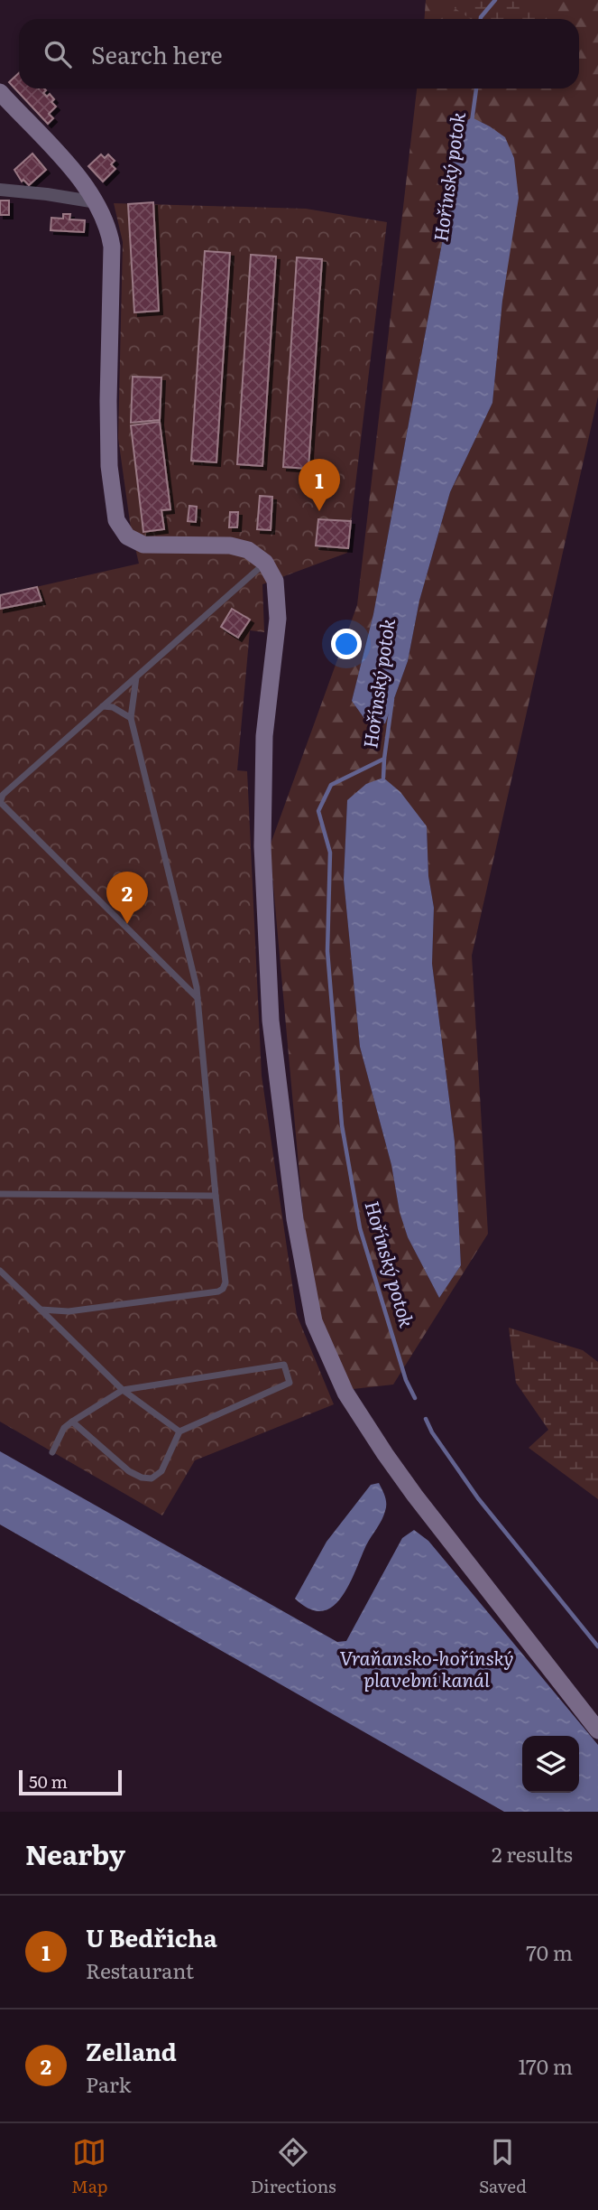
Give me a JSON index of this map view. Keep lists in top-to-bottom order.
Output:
{
  "water": ["Hořínský potok", "Vraňansko-hořínský plavební kanál"],
  "scale_bar": "50 m",
  "page": {
    "search": "Search here",
    "pins": ["1", "2"],
    "scale": "50 m",
    "heading": ["Nearby", "2 results"],
    "list": [
      {
        "mark": "1",
        "name": "U Bedřicha",
        "note": "Restaurant",
        "value": "70 m"
      },
      {
        "mark": "2",
        "name": "Zelland",
        "note": "Park",
        "value": "170 m"
      }
    ],
    "nav": ["Map", "Directions", "Saved"]
  }
}
